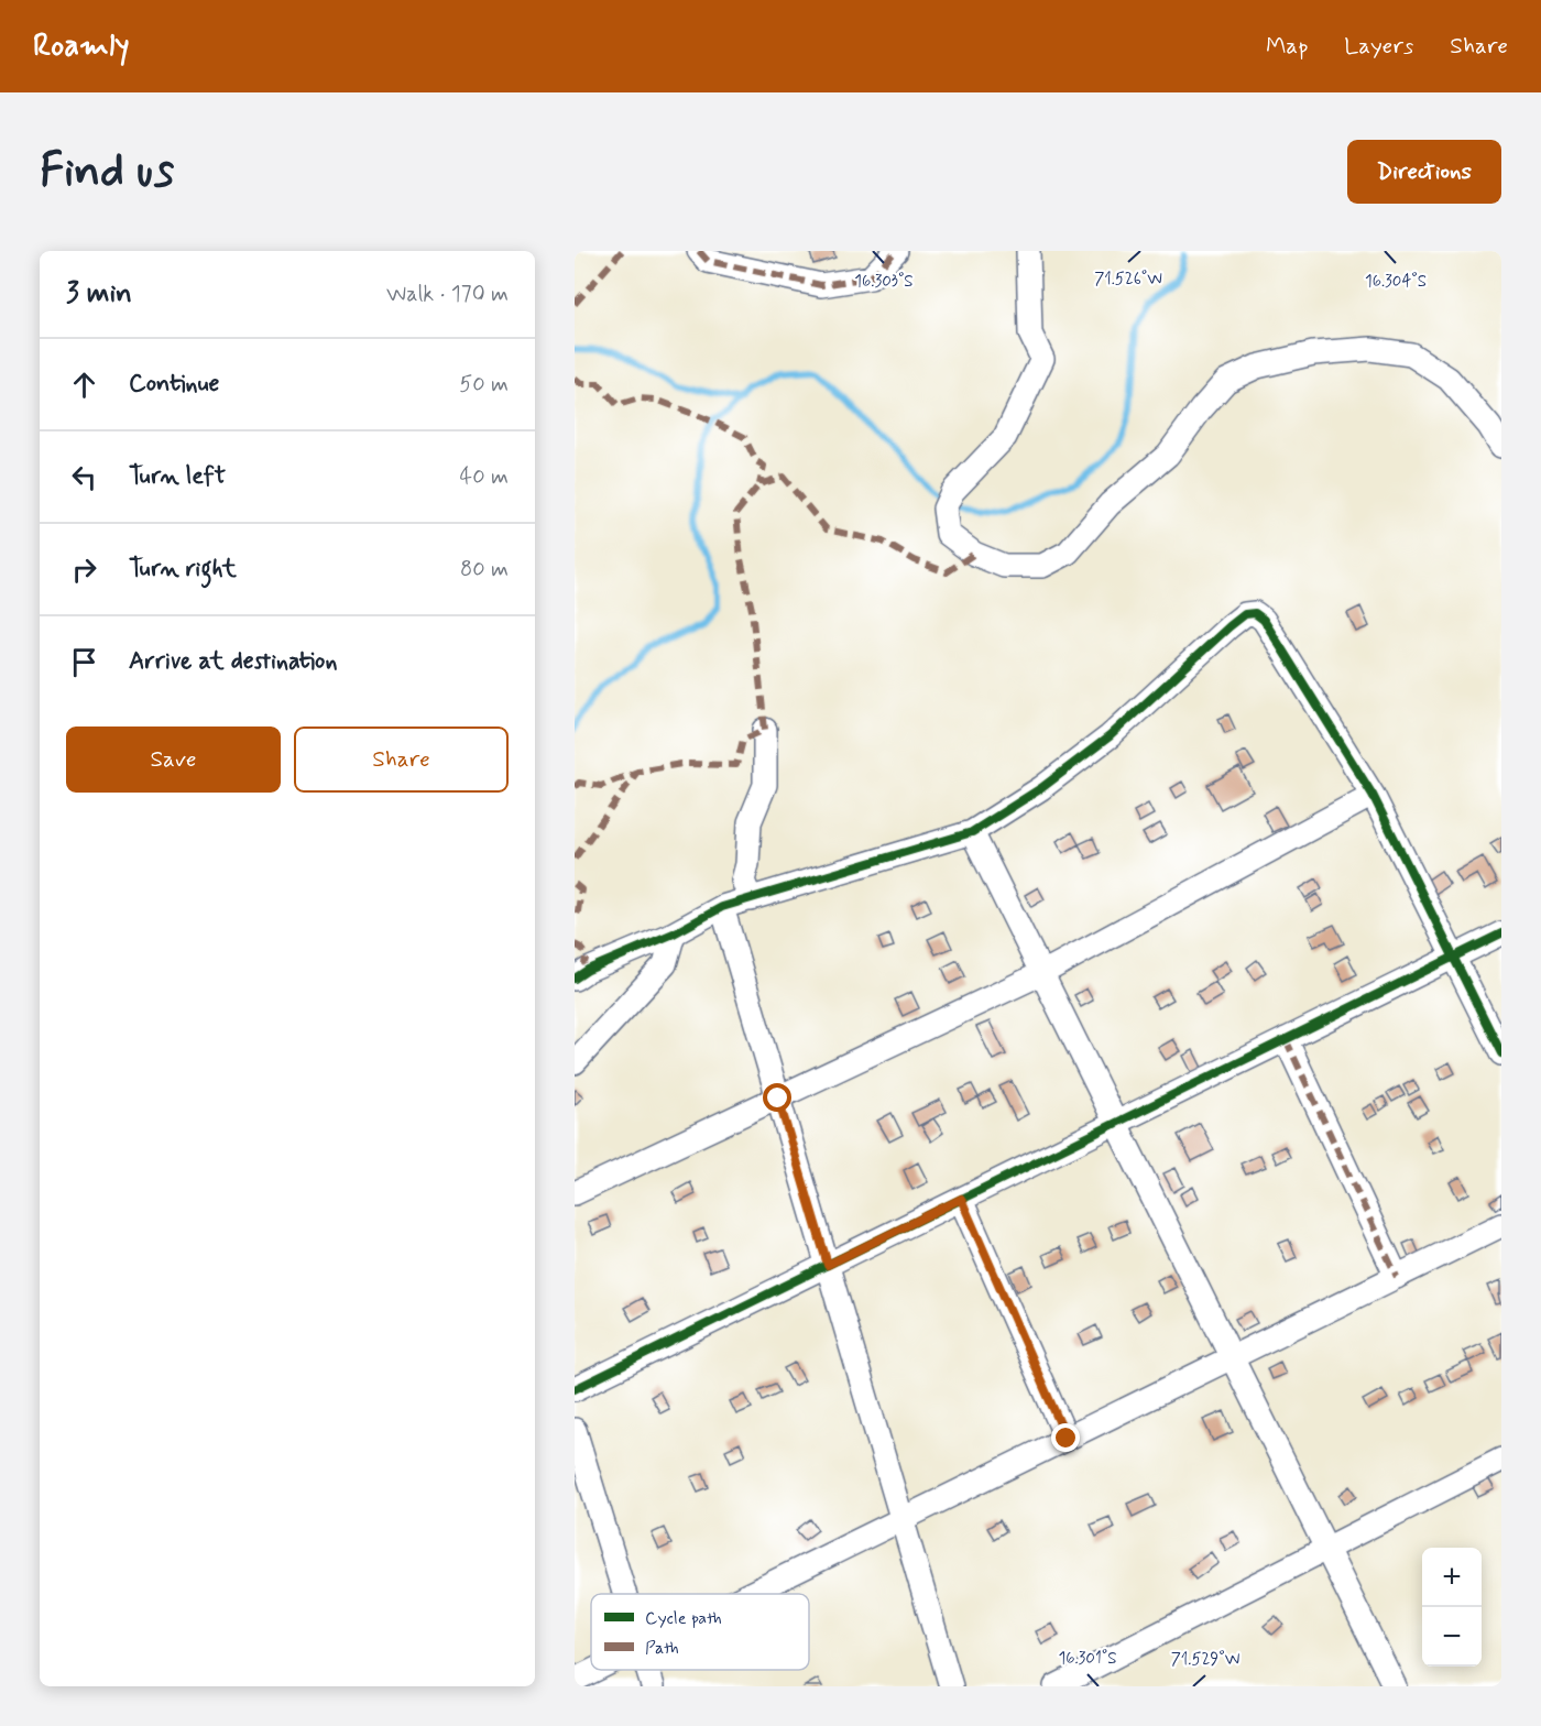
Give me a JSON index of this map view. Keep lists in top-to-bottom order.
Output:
{
  "legend": ["Cycle path", "Path"],
  "page": {
    "header": "Roamly",
    "nav": ["Map", "Layers", "Share"],
    "buttons": [
      "Directions",
      ["Save", "Share"]
    ],
    "title": "Find us",
    "heading": ["3 min", "Walk · 170 m"],
    "list": [
      ["Continue", "50 m"],
      ["Turn left", "40 m"],
      ["Turn right", "80 m"],
      "Arrive at destination"
    ],
    "map_buttons": ["+", "−"]
  },
  "coordinates": [
    "71.526°W",
    "16.304°S",
    "16.303°S",
    "16.301°S",
    "71.529°W"
  ]
}
